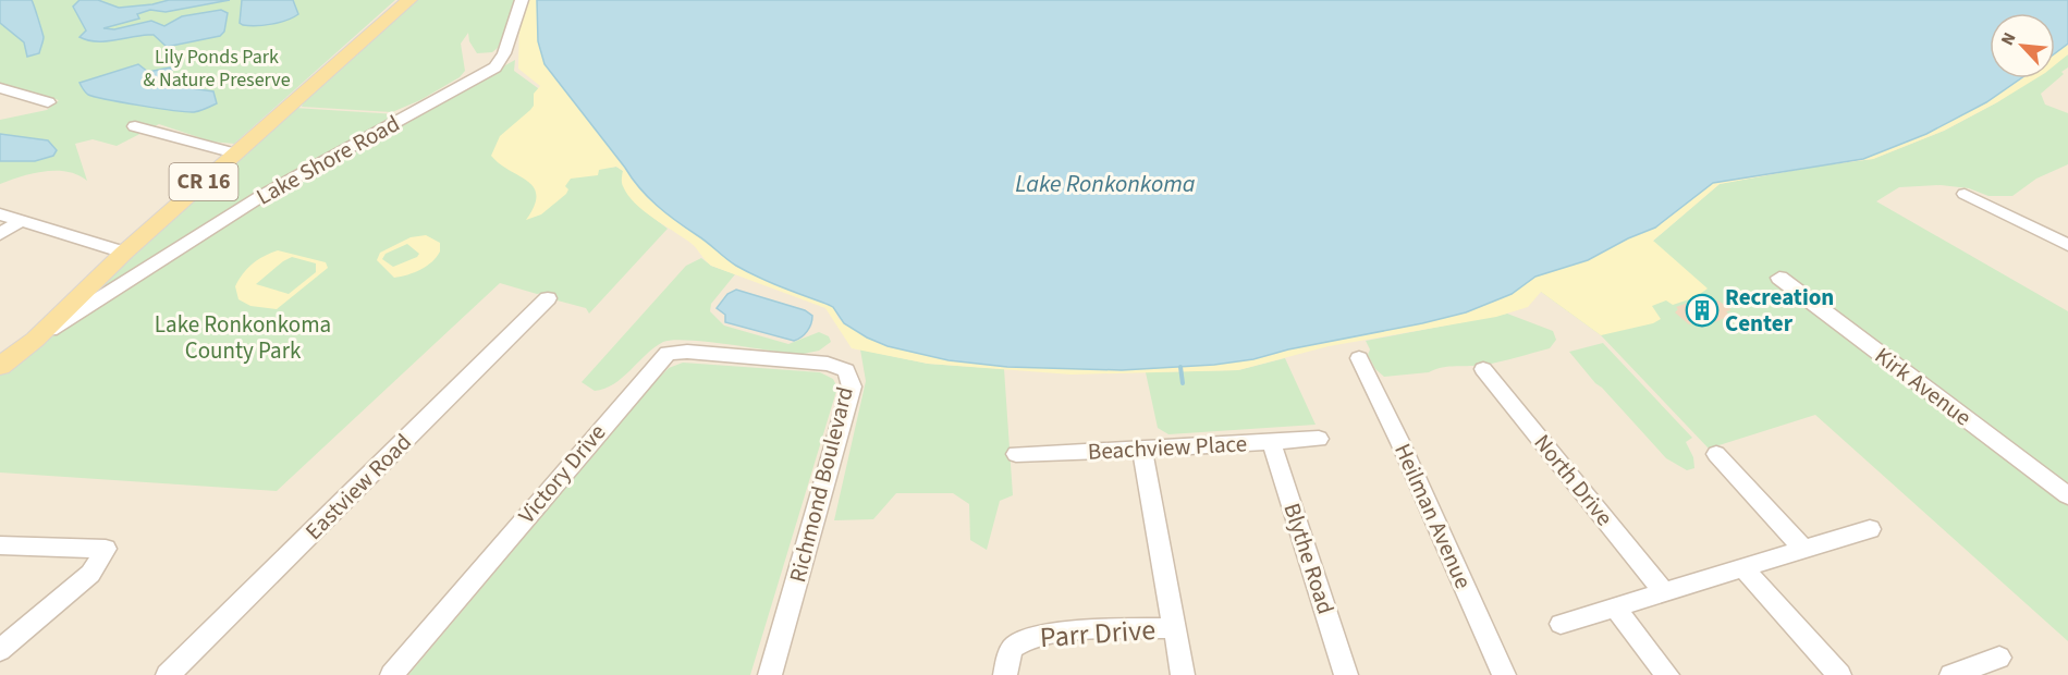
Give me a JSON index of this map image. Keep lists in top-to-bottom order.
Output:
{
  "streets": {
    "main road": ["CR 16"],
    "street": [
      "Lake Shore Road",
      "Kirk Avenue",
      "Beachview Place",
      "Victory Drive",
      "North Drive",
      "Richmond Boulevard",
      "Eastview Road",
      "Heilman Avenue",
      "Blythe Road",
      "Parr Drive"
    ]
  },
  "crossings": [
    ["Lake Shore Road", "CR 16"],
    ["Beachview Place", "Blythe Road"],
    ["Victory Drive", "Richmond Boulevard"]
  ],
  "water": ["Lake Ronkonkoma"],
  "parks": ["Lily Ponds Park & Nature Preserve", "Lake Ronkonkoma County Park"],
  "places": {
    "building": ["Recreation Center"]
  },
  "north": "top left"
}
